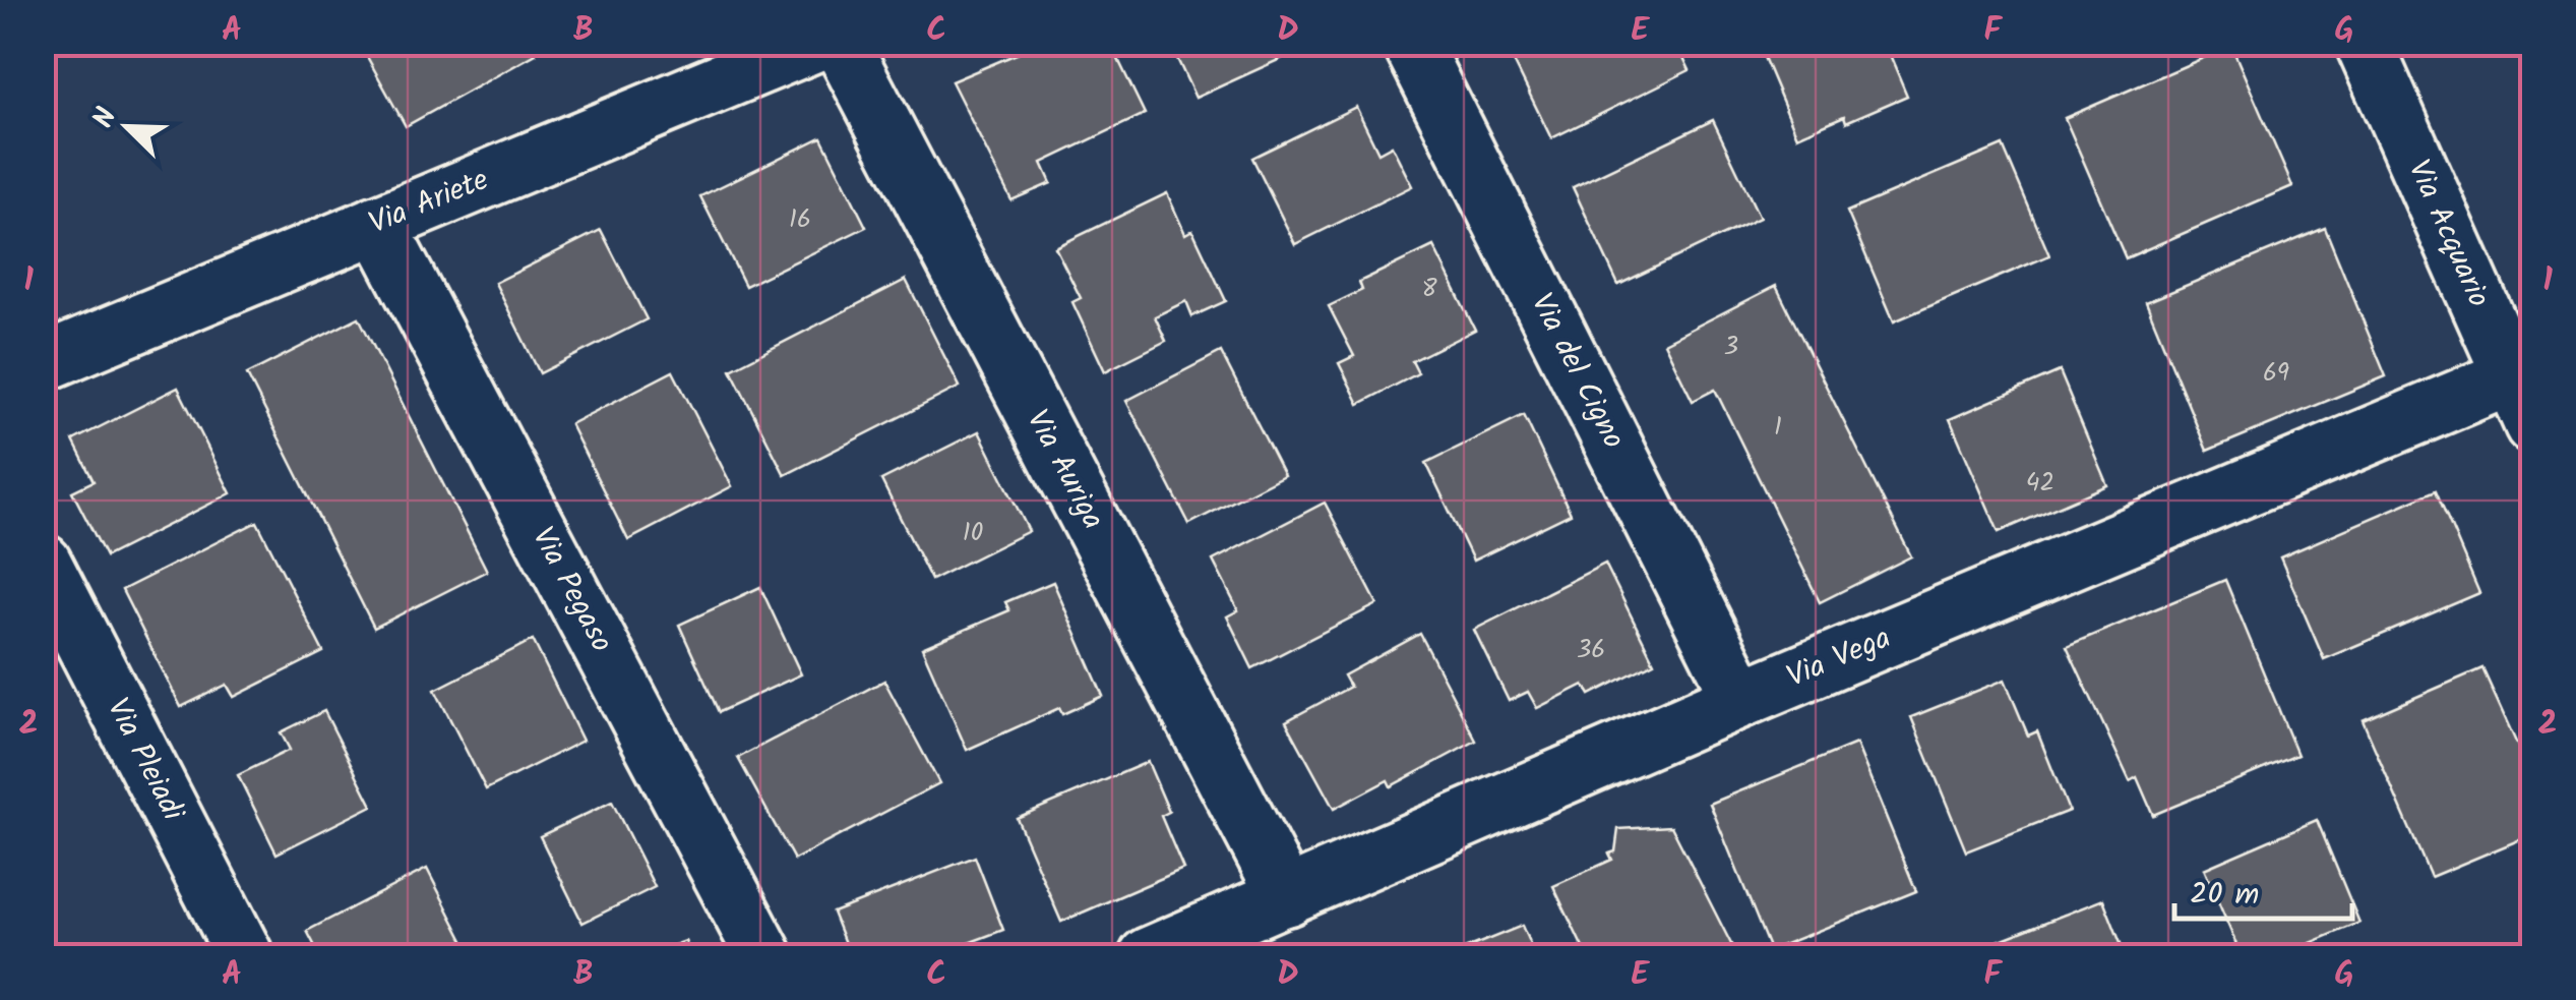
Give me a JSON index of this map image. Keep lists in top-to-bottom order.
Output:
{
  "streets": {
    "street": [
      "Via Ariete",
      "Via Acquario",
      "Via del Cigno",
      "Via Auriga",
      "Via Pegaso",
      "Via Vega",
      "Via Pleiadi"
    ]
  },
  "crossings": [
    ["Via Ariete", "Via Pegaso"],
    ["Via Acquario", "Via Vega"],
    ["Via del Cigno", "Via Vega"],
    ["Via Auriga", "Via Vega"]
  ],
  "house_numbers": [
    "16",
    "8",
    "3",
    "69",
    "1",
    "42",
    "10",
    "36"
  ],
  "scale_bar": "20 m",
  "north": "top left",
  "grid": {
    "columns": [
      "A",
      "B",
      "C",
      "D",
      "E",
      "F",
      "G"
    ],
    "rows": ["1", "2"]
  }
}
